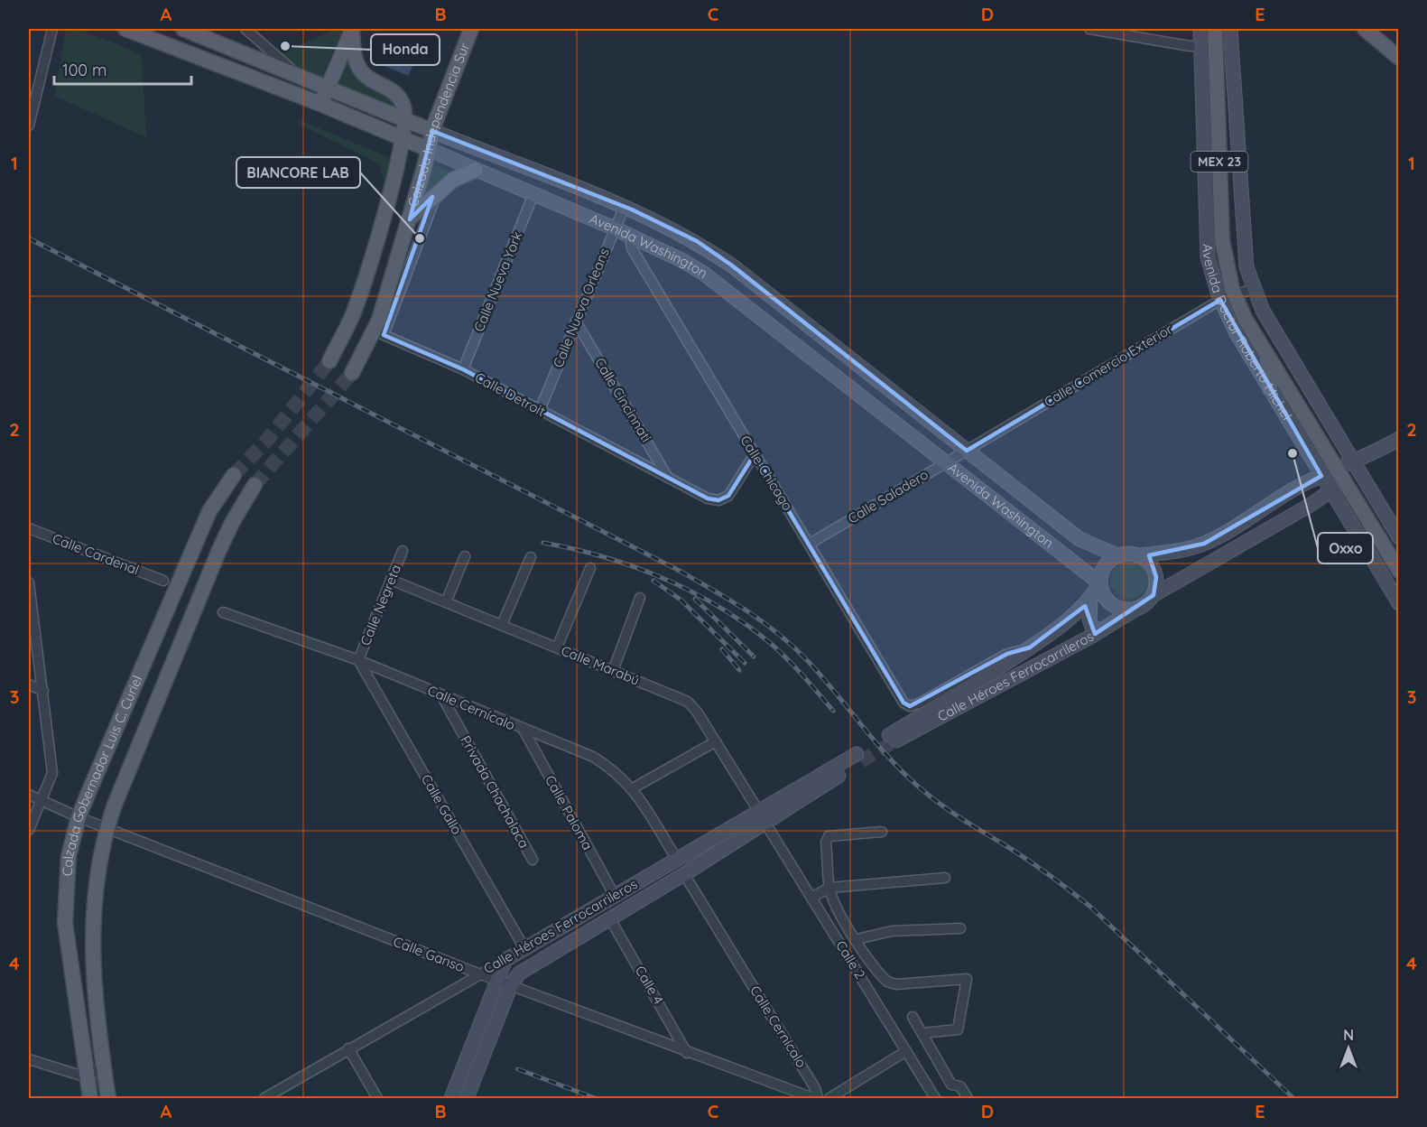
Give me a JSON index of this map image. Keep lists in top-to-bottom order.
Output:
{
  "streets": {
    "main road": [
      "Calzada Independencia Sur",
      "MEX 23",
      "Avenida Washington",
      "Avenida Doctor Roberto Michel",
      "Calle Héroes Ferrocarrileros",
      "Calzada Gobernador Luis C. Curiel"
    ],
    "street": [
      "Calle Nueva York",
      "Calle Nueva Orleans",
      "Calle Comercio Exterior",
      "Calle Detroit",
      "Calle Cincinnati",
      "Calle Chicago",
      "Calle Saladero",
      "Calle Cardenal",
      "Calle Negreta",
      "Calle Marabú",
      "Calle Cernícalo",
      "Privada Chachalaca",
      "Calle Gallo",
      "Calle Paloma",
      "Calle Ganso",
      "Calle 2",
      "Calle 4"
    ]
  },
  "crossings": [
    ["Calzada Independencia Sur", "Avenida Washington"],
    ["Avenida Washington", "Calle Nueva York"],
    ["Avenida Washington", "Calle Nueva Orleans"],
    ["Avenida Washington", "Calle Comercio Exterior"],
    ["Avenida Washington", "Calle Chicago"],
    ["Avenida Washington", "Calle Saladero"],
    ["Avenida Washington", "Calle Héroes Ferrocarrileros"],
    ["Calle Nueva York", "Calle Detroit"],
    ["Calle Nueva Orleans", "Calle Detroit"],
    ["Calle Nueva Orleans", "Calle Cincinnati"],
    ["Avenida Doctor Roberto Michel", "Calle Comercio Exterior"],
    ["Calle Comercio Exterior", "Calle Saladero"],
    ["Calle Detroit", "Calle Cincinnati"],
    ["Calle Detroit", "Calle Chicago"],
    ["Calle Chicago", "Calle Saladero"],
    ["Calle Chicago", "Calle Héroes Ferrocarrileros"],
    ["Calle Negreta", "Calle Marabú"],
    ["Calle Negreta", "Calle Cernícalo"],
    ["Calle Negreta", "Calle Gallo"],
    ["Calle Marabú", "Calle Héroes Ferrocarrileros"],
    ["Calle Marabú", "Calle 2"],
    ["Calle Héroes Ferrocarrileros", "Calle Cernícalo"],
    ["Calle Héroes Ferrocarrileros", "Calle Gallo"],
    ["Calle Héroes Ferrocarrileros", "Calle Paloma"],
    ["Calle Héroes Ferrocarrileros", "Calle Ganso"],
    ["Calle Héroes Ferrocarrileros", "Calle 2"],
    ["Calle Héroes Ferrocarrileros", "Calle 4"],
    ["Calle Cernícalo", "Privada Chachalaca"],
    ["Calle Cernícalo", "Calle Gallo"],
    ["Calle Cernícalo", "Calle Paloma"],
    ["Calle Cernícalo", "Calle Ganso"],
    ["Calzada Gobernador Luis C. Curiel", "Calle Ganso"],
    ["Calle Ganso", "Calle 4"]
  ],
  "places": ["Honda", "BIANCORE LAB", "Oxxo"],
  "scale_bar": "100 m",
  "north": "top",
  "grid": {
    "columns": [
      "A",
      "B",
      "C",
      "D",
      "E"
    ],
    "rows": [
      "1",
      "2",
      "3",
      "4"
    ]
  }
}
